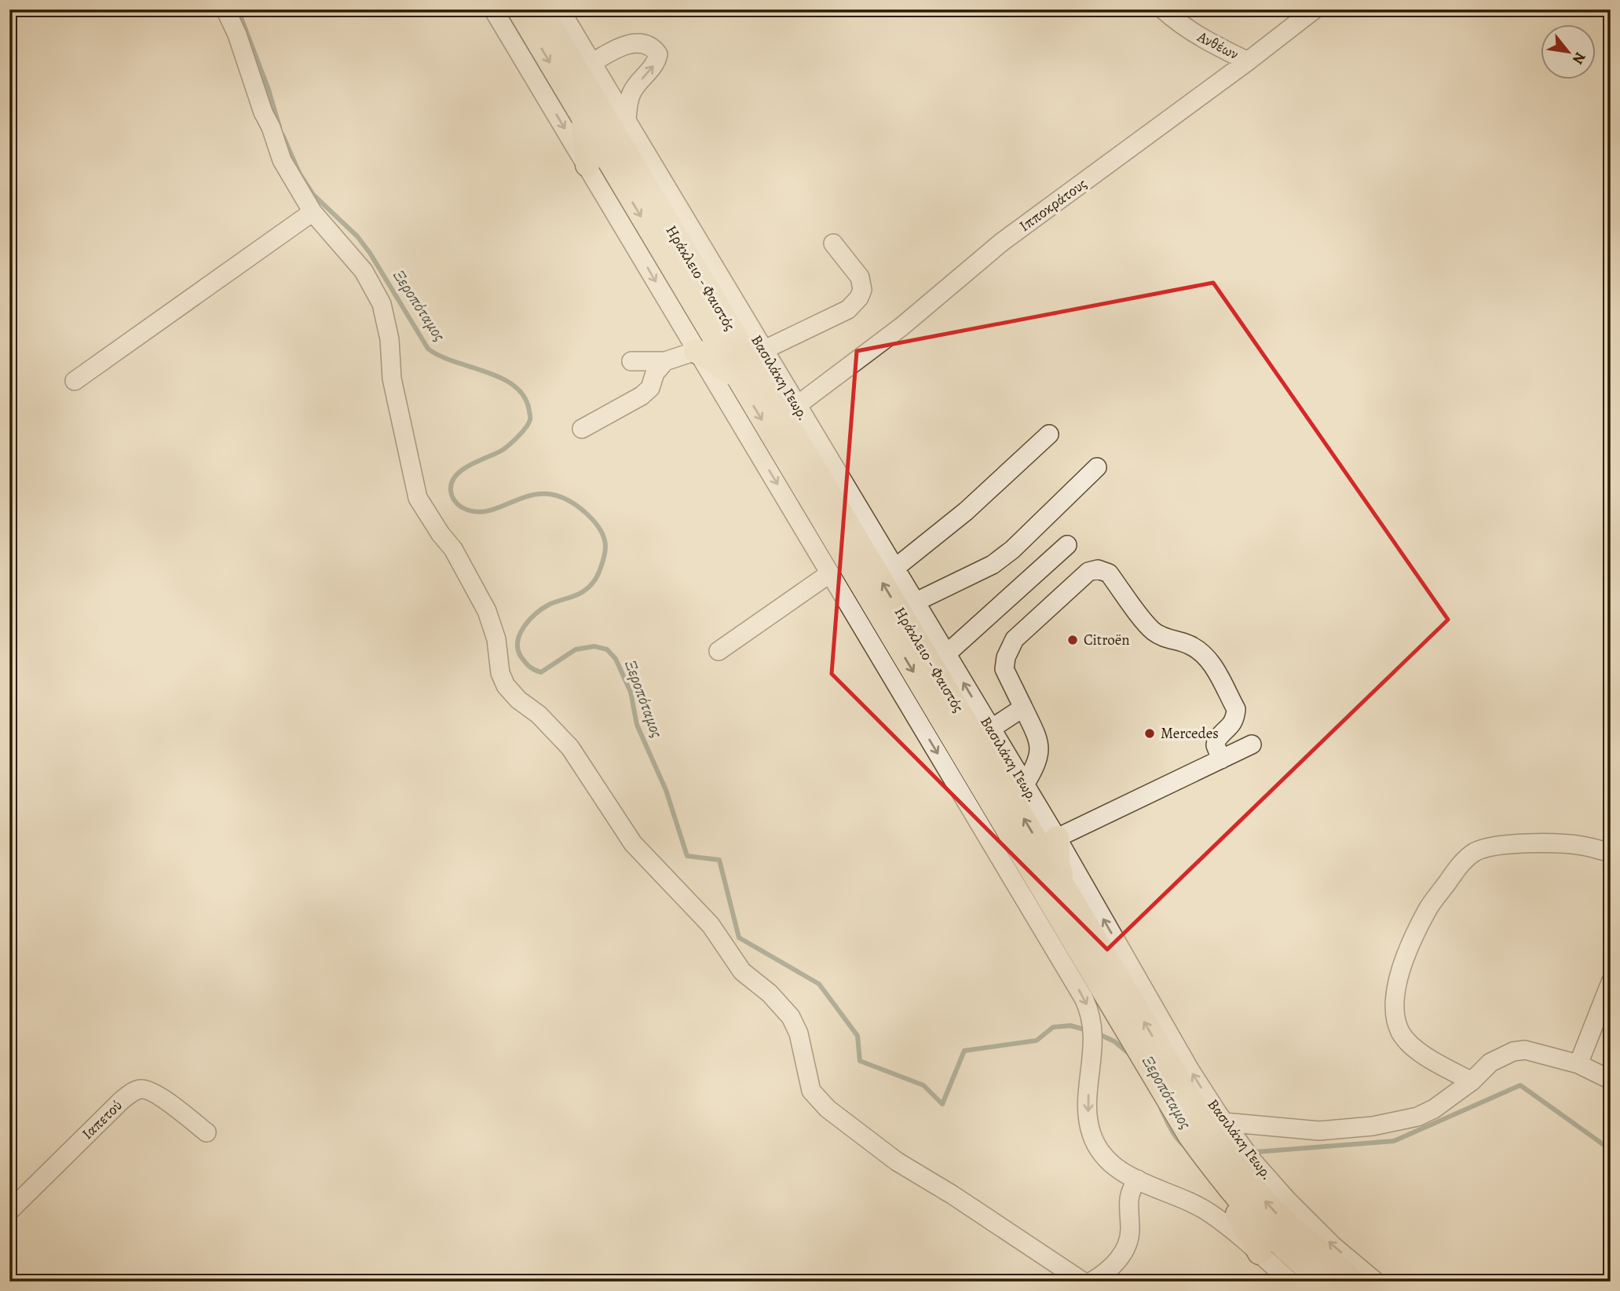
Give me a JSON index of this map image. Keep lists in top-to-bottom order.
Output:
{
  "streets": {
    "main road": ["Ηράκλειο - Φαιστός"],
    "street": [
      "Ανθέων",
      "Ιπποκράτους",
      "Βασιλάκη Γεωρ.",
      "Ιαπετού"
    ]
  },
  "crossings": [
    ["Ανθέων", "Ιπποκράτους"],
    ["Ιπποκράτους", "Βασιλάκη Γεωρ."]
  ],
  "water": ["Ξεροπόταμος"],
  "places": ["Citroën", "Mercedes"],
  "north": "bottom right"
}
